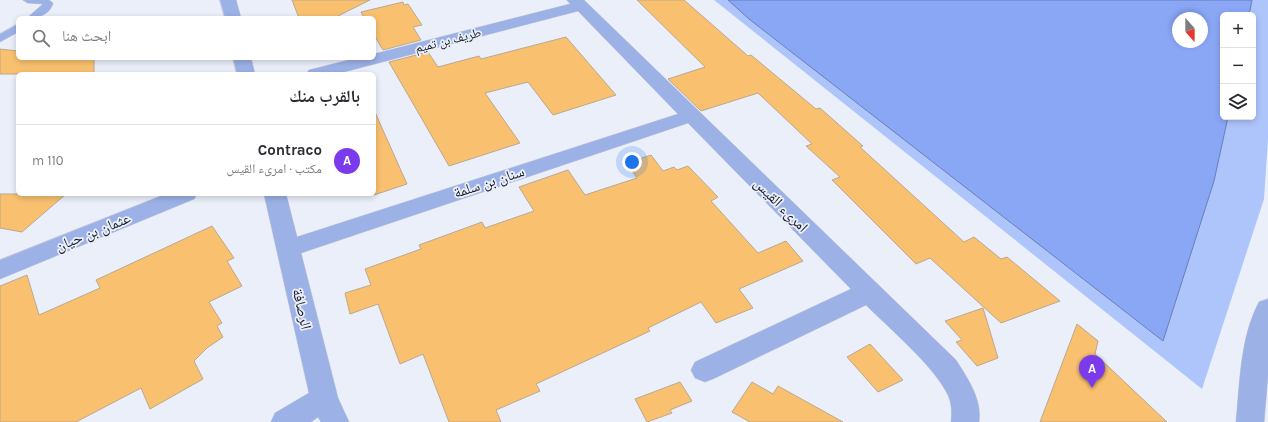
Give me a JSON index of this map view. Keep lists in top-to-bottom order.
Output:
{
  "streets": {
    "street": [
      "طريف بن تميم",
      "سنان بن سلمة",
      "امرىء القيس",
      "عثمان بن حيان",
      "الرصافة"
    ]
  },
  "crossings": [
    ["طريف بن تميم", "امرىء القيس"],
    ["سنان بن سلمة", "امرىء القيس"],
    ["سنان بن سلمة", "الرصافة"]
  ],
  "north": "bottom",
  "page": {
    "map_buttons": ["+", "−"],
    "search": "ابحث هنا",
    "heading": "بالقرب منك",
    "list": [
      {
        "mark": "A",
        "name": "Contraco",
        "note": "مكتب · امرىء القيس",
        "value": "110 m"
      }
    ],
    "pins": "A"
  }
}
